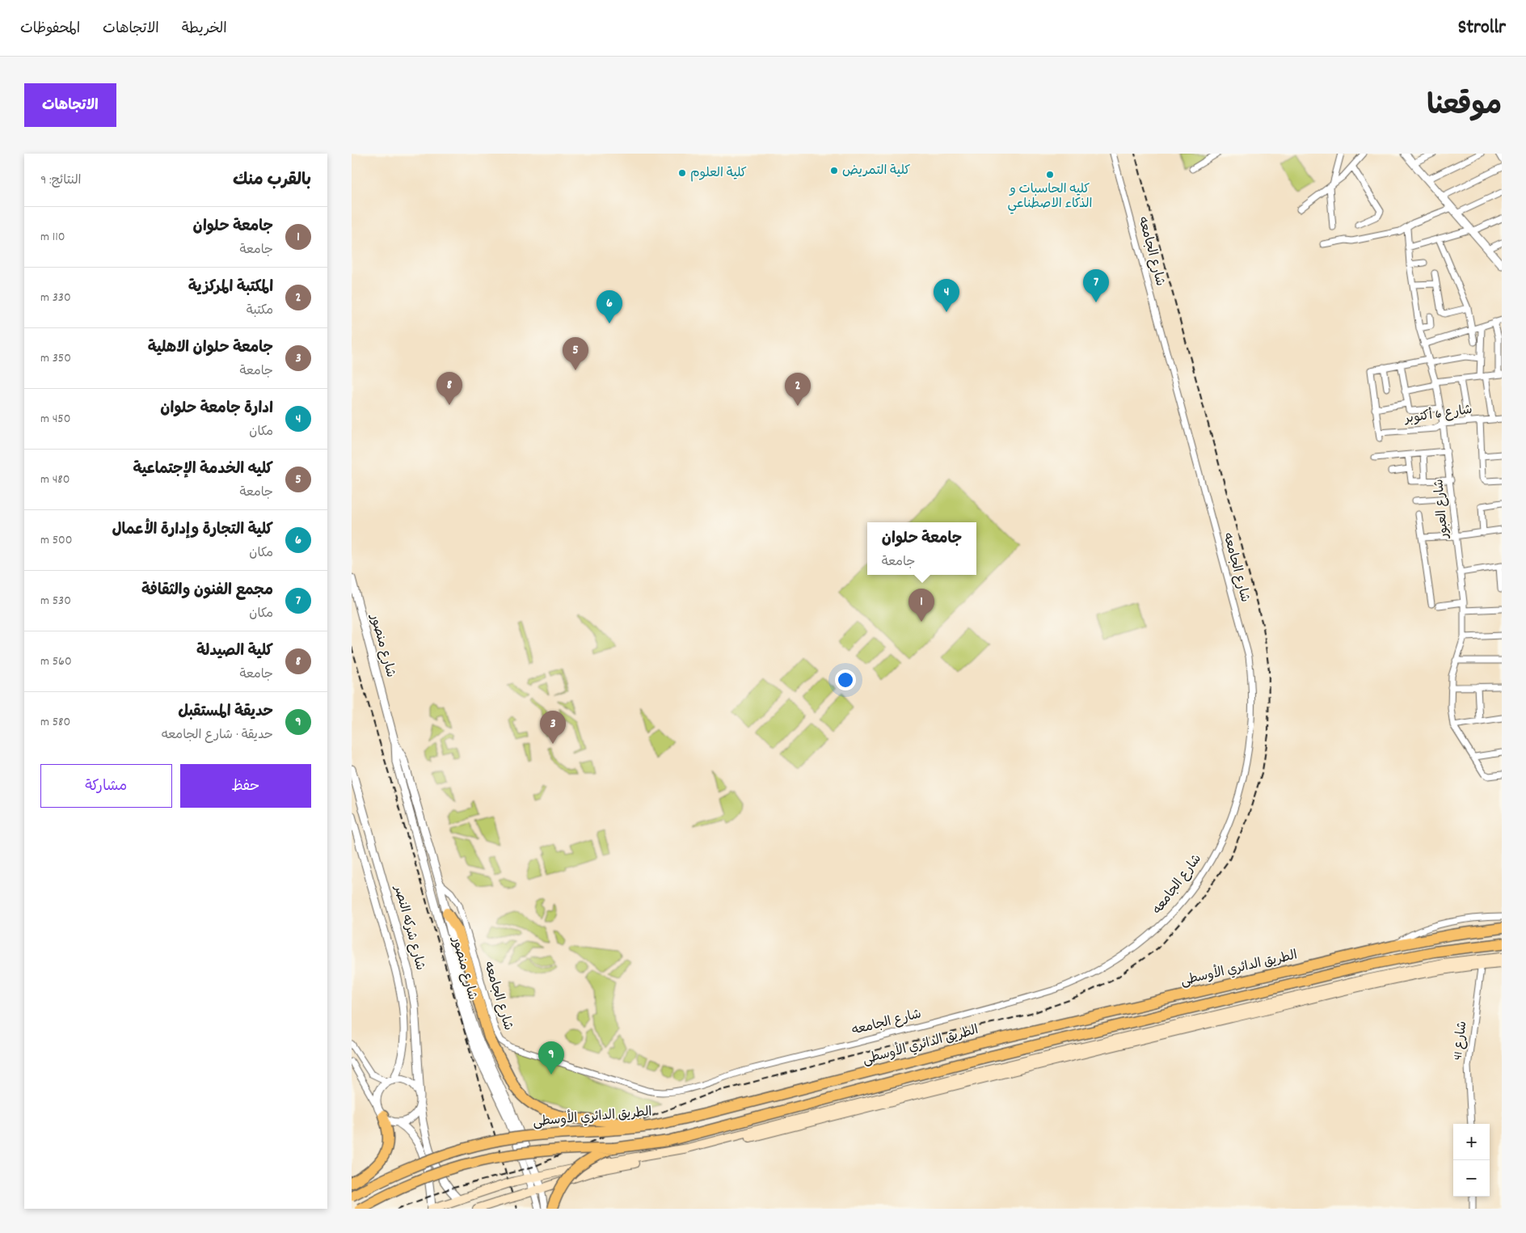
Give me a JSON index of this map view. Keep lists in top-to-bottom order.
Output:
{
  "streets": {
    "highway": ["الطريق الدائري الأوسطى"],
    "street": [
      "شارع الجامعه",
      "شارع 6 أكتوبر",
      "شارع العبور",
      "شارع منصور",
      "شارع شركه النصر",
      "شارع 41"
    ]
  },
  "crossings": [
    ["شارع الجامعه", "شارع منصور"],
    ["شارع 6 أكتوبر", "شارع العبور"]
  ],
  "places": ["كلية التمريض", "كلية العلوم", "كليه الحاسبات و الذكاء الاصطناعي"],
  "page": {
    "header": "Strollr",
    "nav": ["الخريطة", "الاتجاهات", "المحفوظات"],
    "title": "موقعنا",
    "buttons": [
      "الاتجاهات",
      ["حفظ", "مشاركة"]
    ],
    "heading": ["بالقرب منك", "النتائج: 9"],
    "list": [
      {
        "mark": "1",
        "name": "جامعة حلوان",
        "note": "جامعة",
        "value": "110 m"
      },
      {
        "mark": "2",
        "name": "المكتبة المركزية",
        "note": "مكتبة",
        "value": "330 m"
      },
      {
        "mark": "3",
        "name": "جامعة حلوان الاهلية",
        "note": "جامعة",
        "value": "350 m"
      },
      {
        "mark": "4",
        "name": "ادارة جامعة حلوان",
        "note": "مكان",
        "value": "450 m"
      },
      {
        "mark": "5",
        "name": "كليه الخدمة الإجتماعية",
        "note": "جامعة",
        "value": "480 m"
      },
      {
        "mark": "6",
        "name": "كلية التجارة وإدارة الأعمال",
        "note": "مكان",
        "value": "500 m"
      },
      {
        "mark": "7",
        "name": "مجمع الفنون والثقافة",
        "note": "مكان",
        "value": "530 m"
      },
      {
        "mark": "8",
        "name": "كلية الصيدلة",
        "note": "جامعة",
        "value": "560 m"
      },
      {
        "mark": "9",
        "name": "حديقة المستقبل",
        "note": "حديقة · شارع الجامعه",
        "value": "580 m"
      }
    ],
    "pins": [
      "7",
      "4",
      "6",
      "5",
      "8",
      "2",
      "1",
      "3",
      "9"
    ],
    "popup": ["جامعة حلوان", "جامعة"],
    "map_buttons": ["+", "−"]
  }
}
